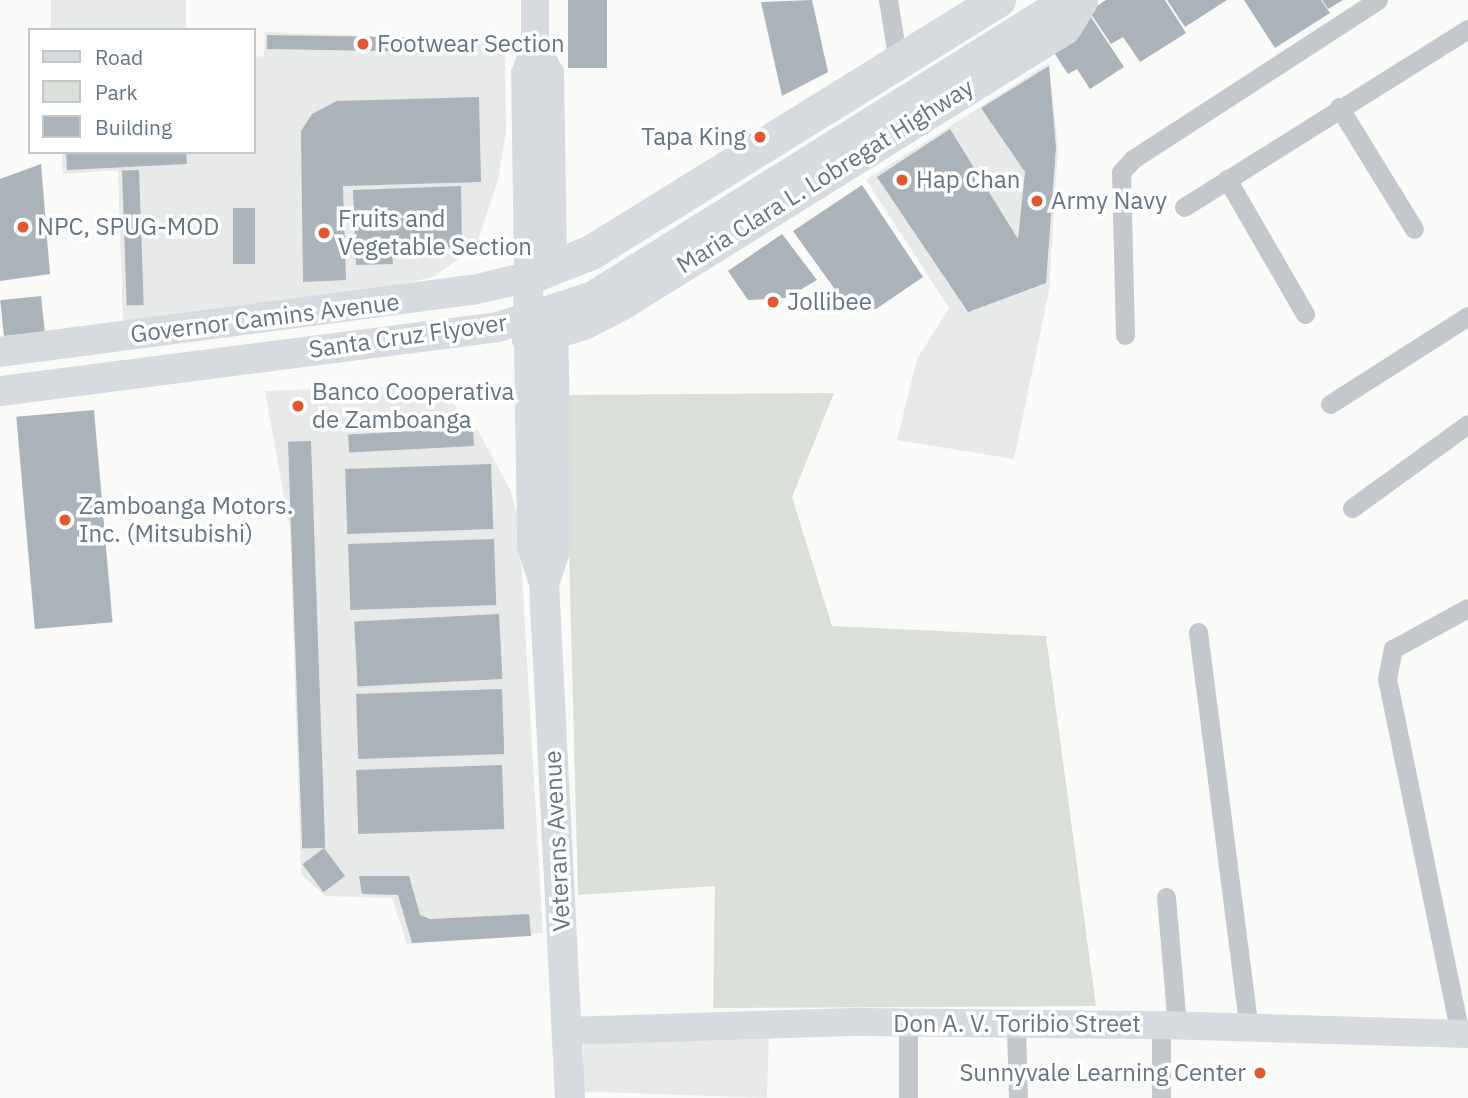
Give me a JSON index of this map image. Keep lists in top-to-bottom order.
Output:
{
  "streets": {
    "highway": ["Maria Clara L. Lobregat Highway"],
    "main road": ["Governor Camins Avenue", "Santa Cruz Flyover", "Veterans Avenue"],
    "street": ["Don A. V. Toribio Street"]
  },
  "crossings": [
    ["Maria Clara L. Lobregat Highway", "Veterans Avenue"],
    ["Governor Camins Avenue", "Veterans Avenue"],
    ["Veterans Avenue", "Don A. V. Toribio Street"]
  ],
  "places": [
    "Footwear Section",
    "Tapa King",
    "Hap Chan",
    "Army Navy",
    "NPC, SPUG-MOD",
    "Fruits and Vegetable Section",
    "Jollibee",
    "Banco Cooperativa de Zamboanga",
    "Zamboanga Motors. Inc. (Mitsubishi)",
    "Sunnyvale Learning Center"
  ],
  "legend": ["Road", "Park", "Building"]
}
